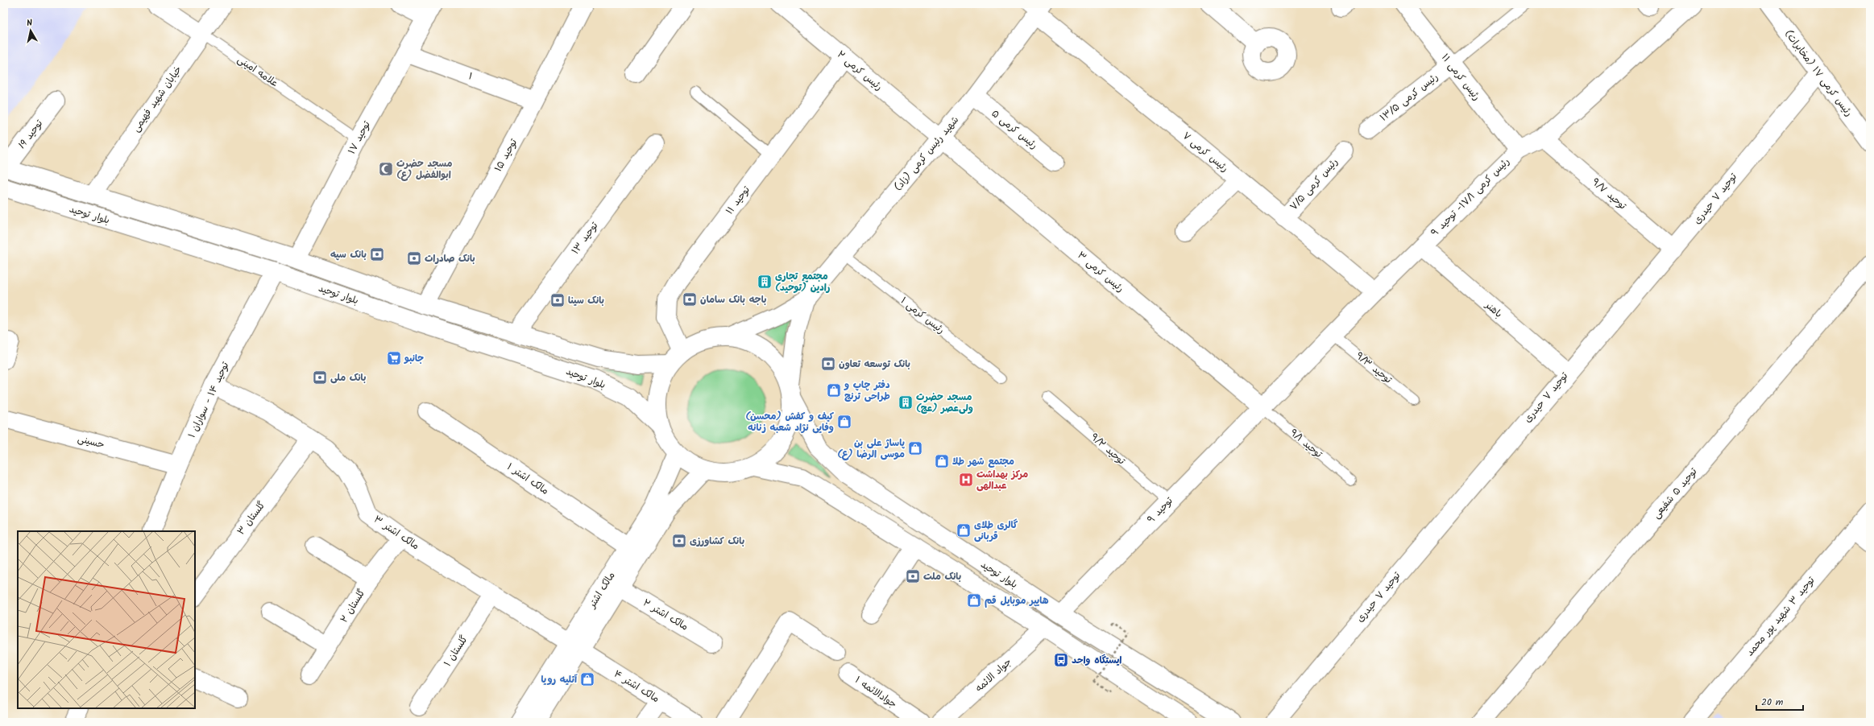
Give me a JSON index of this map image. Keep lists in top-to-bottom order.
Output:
{
  "streets": {
    "street": [
      "رئیس کرمی ۲",
      "علامه امینی",
      "رئیس کرمی ۱۷ (مخابرات)",
      "۱",
      "رئیس کرمی ۱۱",
      "رئیس کرمی ۱۳/۵",
      "خیابان شهید فهیمی",
      "رئیس کرمی ۵",
      "توحید 19",
      "توحید ۱۷",
      "رئیس کرمی ۷",
      "شهید رئیس کرمی (زاد)",
      "توحید ۱۵",
      "رئیس کرمی ۷/۵",
      "توحید ۹/۷",
      "رئیس کرمی ۱۷/۱- توحید ۹",
      "توحید ۷ حیدری",
      "توحید ۱۱",
      "بلوار توحید",
      "توحید ۱۳",
      "رئیس کرمی ۳",
      "باهنر",
      "توحید ۱۴ - سواران ۱",
      "حسینی",
      "مالک اشتر ۱",
      "توحید ۵ شفیعی",
      "توحید ۹",
      "گلستان ۳",
      "مالک اشتر ۳",
      "مالک اشتر",
      "گلستان ۲",
      "مالک اشتر ۲",
      "توحید ۳ شهيد پور محمد",
      "گلستان ۱",
      "جواد الائمه",
      "مالک اشتر ۴",
      "جوادالائمه ۱"
    ],
    "lane": [
      "رئیس کرمی ۱",
      "توحید ۹/۳",
      "توحید ۹/۱",
      "توحید ۹/۲"
    ]
  },
  "crossings": [
    ["رئیس کرمی ۲", "شهید رئیس کرمی (زاد)"],
    ["رئیس کرمی ۲", "توحید ۱۱"],
    ["رئیس کرمی ۲", "رئیس کرمی ۳"],
    ["علامه امینی", "خیابان شهید فهیمی"],
    ["علامه امینی", "توحید ۱۷"],
    ["رئیس کرمی ۱۷ (مخابرات)", "توحید ۷ حیدری"],
    ["۱", "توحید ۱۷"],
    ["۱", "توحید ۱۵"],
    ["رئیس کرمی ۱۱", "رئیس کرمی ۱۳/۵"],
    ["رئیس کرمی ۱۱", "رئیس کرمی ۱۷/۱- توحید ۹"],
    ["خیابان شهید فهیمی", "بلوار توحید"],
    ["رئیس کرمی ۵", "شهید رئیس کرمی (زاد)"],
    ["توحید 19", "بلوار توحید"],
    ["توحید ۱۷", "بلوار توحید"],
    ["رئیس کرمی ۷", "شهید رئیس کرمی (زاد)"],
    ["رئیس کرمی ۷", "رئیس کرمی ۷/۵"],
    ["رئیس کرمی ۷", "رئیس کرمی ۱۷/۱- توحید ۹"],
    ["شهید رئیس کرمی (زاد)", "رئیس کرمی ۳"],
    ["شهید رئیس کرمی (زاد)", "رئیس کرمی ۱"],
    ["توحید ۱۵", "بلوار توحید"],
    ["توحید ۹/۷", "رئیس کرمی ۱۷/۱- توحید ۹"],
    ["توحید ۹/۷", "توحید ۷ حیدری"],
    ["رئیس کرمی ۱۷/۱- توحید ۹", "رئیس کرمی ۳"],
    ["رئیس کرمی ۱۷/۱- توحید ۹", "باهنر"],
    ["رئیس کرمی ۱۷/۱- توحید ۹", "توحید ۹/۳"],
    ["رئیس کرمی ۱۷/۱- توحید ۹", "توحید ۹/۱"],
    ["رئیس کرمی ۱۷/۱- توحید ۹", "توحید ۹"],
    ["توحید ۷ حیدری", "باهنر"],
    ["توحید ۱۱", "بلوار توحید"],
    ["بلوار توحید", "توحید ۱۳"],
    ["بلوار توحید", "توحید ۱۴ - سواران ۱"],
    ["بلوار توحید", "توحید ۹"],
    ["رئیس کرمی ۳", "توحید ۹/۱"],
    ["رئیس کرمی ۳", "توحید ۹"],
    ["توحید ۱۴ - سواران ۱", "حسینی"],
    ["توحید ۱۴ - سواران ۱", "مالک اشتر ۳"],
    ["توحید ۹/۱", "توحید ۹"],
    ["توحید ۹/۲", "توحید ۹"],
    ["مالک اشتر ۱", "مالک اشتر"],
    ["گلستان ۳", "مالک اشتر ۳"],
    ["مالک اشتر ۳", "مالک اشتر"],
    ["مالک اشتر ۳", "گلستان ۲"],
    ["مالک اشتر ۳", "گلستان ۱"],
    ["مالک اشتر ۳", "مالک اشتر ۴"],
    ["مالک اشتر", "مالک اشتر ۲"],
    ["مالک اشتر", "مالک اشتر ۴"]
  ],
  "places": {
    "mosque": ["مسجد حضرت ابوالفضل (ع)"],
    "bank": [
      "بانک سپه",
      "بانک صادرات",
      "باجه بانک سامان",
      "بانک سینا",
      "بانک توسعه تعاون",
      "بانک ملی",
      "بانک کشاورزی",
      "بانک ملت"
    ],
    "building": ["مجتمع تجاری رادین (توحید)", "مسجد حضرت ولی‌عصر (عج)"],
    "supermarket": ["جانبو"],
    "shop": [
      "دفتر چاپ و طراحی ترنج",
      "کیف و کفش (محسن) وفایی نژاد شعبه زنانه",
      "پاساژ علی بن موسی الرضا (ع)",
      "مجتمع شهر طلا",
      "گالری طلای قربانی",
      "هایپر موبایل قم",
      "آتلیه رویا"
    ],
    "hospital": ["مرکز بهداشت عبدالهی"],
    "bus stop": ["ایستگاه واحد"]
  },
  "scale_bar": "20 m",
  "north": "top"
}
